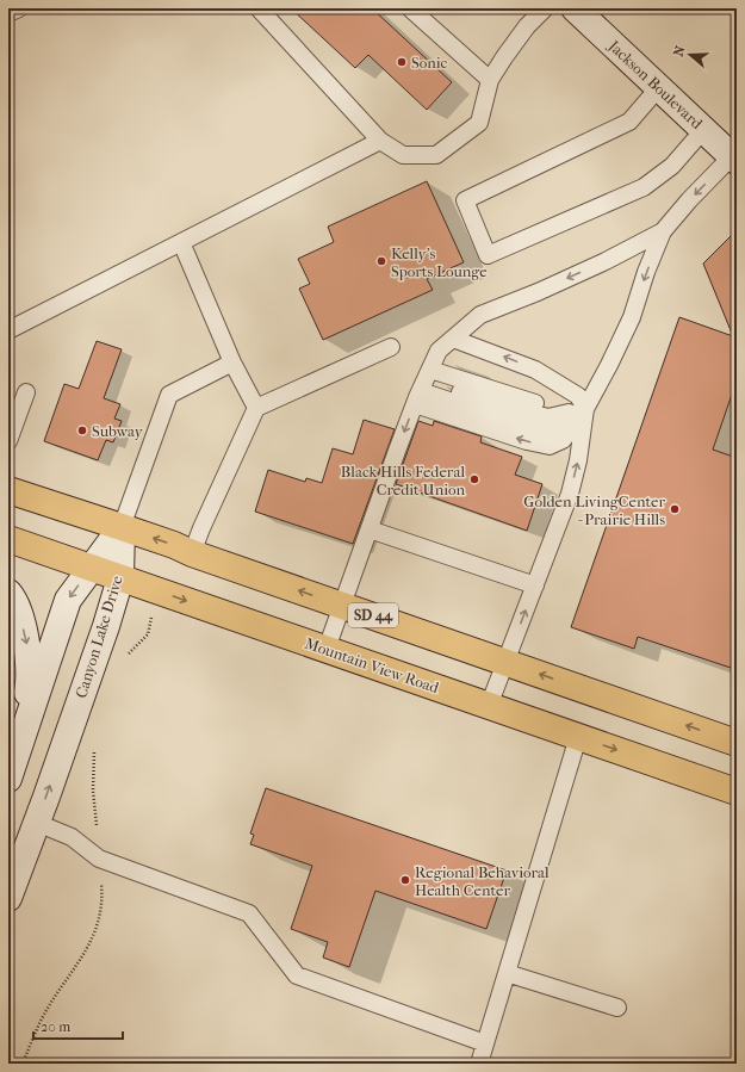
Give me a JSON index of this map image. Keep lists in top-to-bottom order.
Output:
{
  "streets": {
    "main road": ["SD 44", "Mountain View Road"],
    "street": ["Jackson Boulevard", "Canyon Lake Drive"]
  },
  "crossings": [
    ["SD 44", "Canyon Lake Drive"],
    ["Canyon Lake Drive", "Mountain View Road"]
  ],
  "places": [
    "Sonic",
    "Kelly's Sports Lounge",
    "Subway",
    "Black Hills Federal Credit Union",
    "Golden LivingCenter - Prairie Hills",
    "Regional Behavioral Health Center"
  ],
  "scale_bar": "20 m",
  "north": "left"
}
